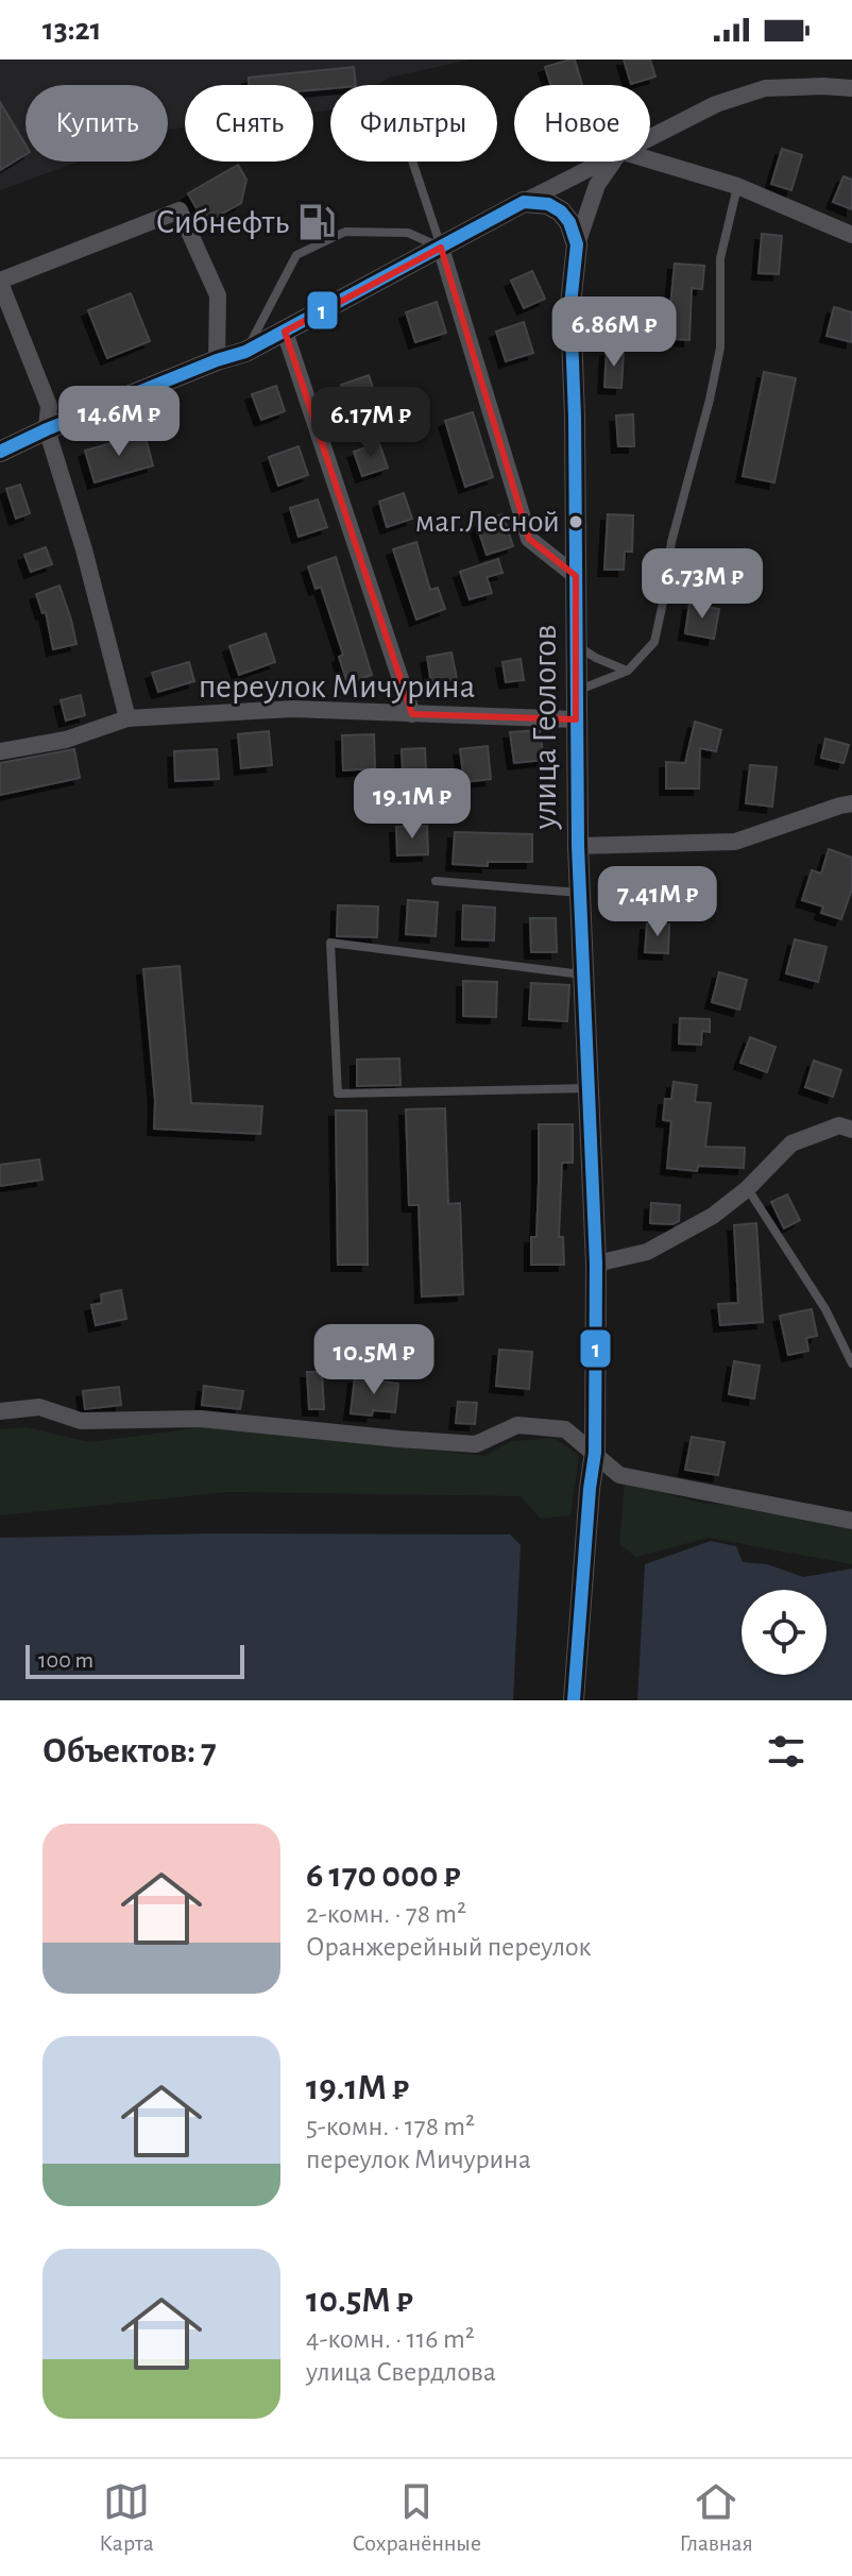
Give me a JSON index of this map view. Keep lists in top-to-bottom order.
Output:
{
  "streets": {
    "street": ["переулок Мичурина", "улица Геологов"]
  },
  "crossings": [
    ["переулок Мичурина", "улица Геологов"]
  ],
  "places": {
    "fuel station": ["Сибнефть"],
    "other": ["маг.Лесной"]
  },
  "lines": ["transit line 1"],
  "scale_bar": "100 m",
  "page": {
    "status": "13:21",
    "chip": [
      "Купить",
      "Снять",
      "Фильтры",
      "Новое"
    ],
    "price": [
      "6.86M ₽",
      "14.6M ₽",
      "6.17M ₽",
      "6.73M ₽",
      "19.1M ₽",
      "7.41M ₽",
      "10.5M ₽"
    ],
    "scale": "100 m",
    "heading": "Объектов: 7",
    "list": [
      {
        "name": "6 170 000 ₽",
        "note": "2-комн. · 78 m² · Оранжерейный переулок"
      },
      {
        "name": "19.1M ₽",
        "note": "5-комн. · 178 m² · переулок Мичурина"
      },
      {
        "name": "10.5M ₽",
        "note": "4-комн. · 116 m² · улица Свердлова"
      }
    ],
    "tabs": ["Карта", "Сохранённые", "Главная"]
  }
}
